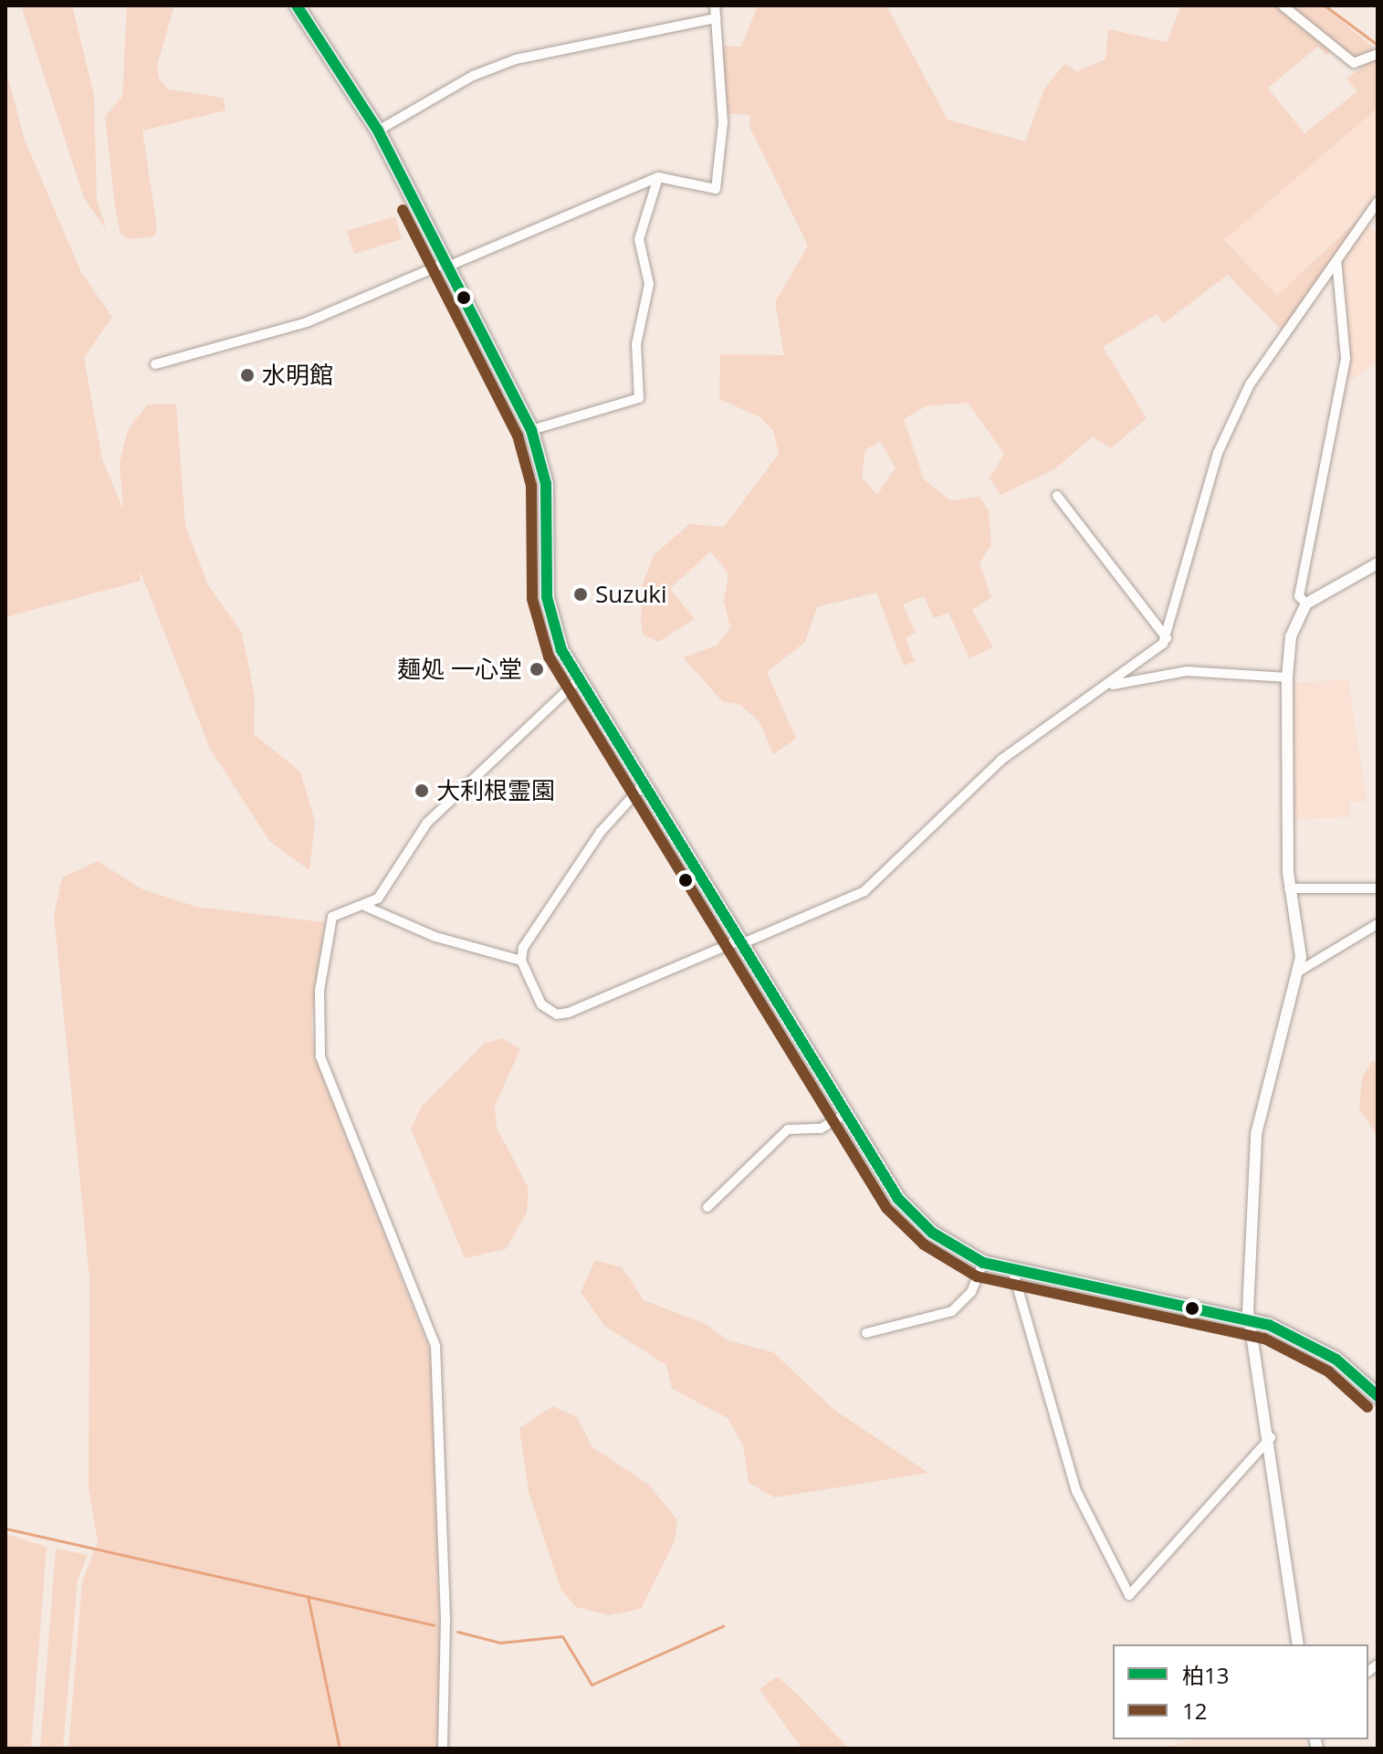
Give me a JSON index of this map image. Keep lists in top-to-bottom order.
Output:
{
  "places": [
    "水明館",
    "Suzuki",
    "麺処 一心堂",
    "大利根霊園"
  ],
  "lines": ["transit line 柏13", "transit line 12"],
  "legend": ["柏13", "12"]
}
